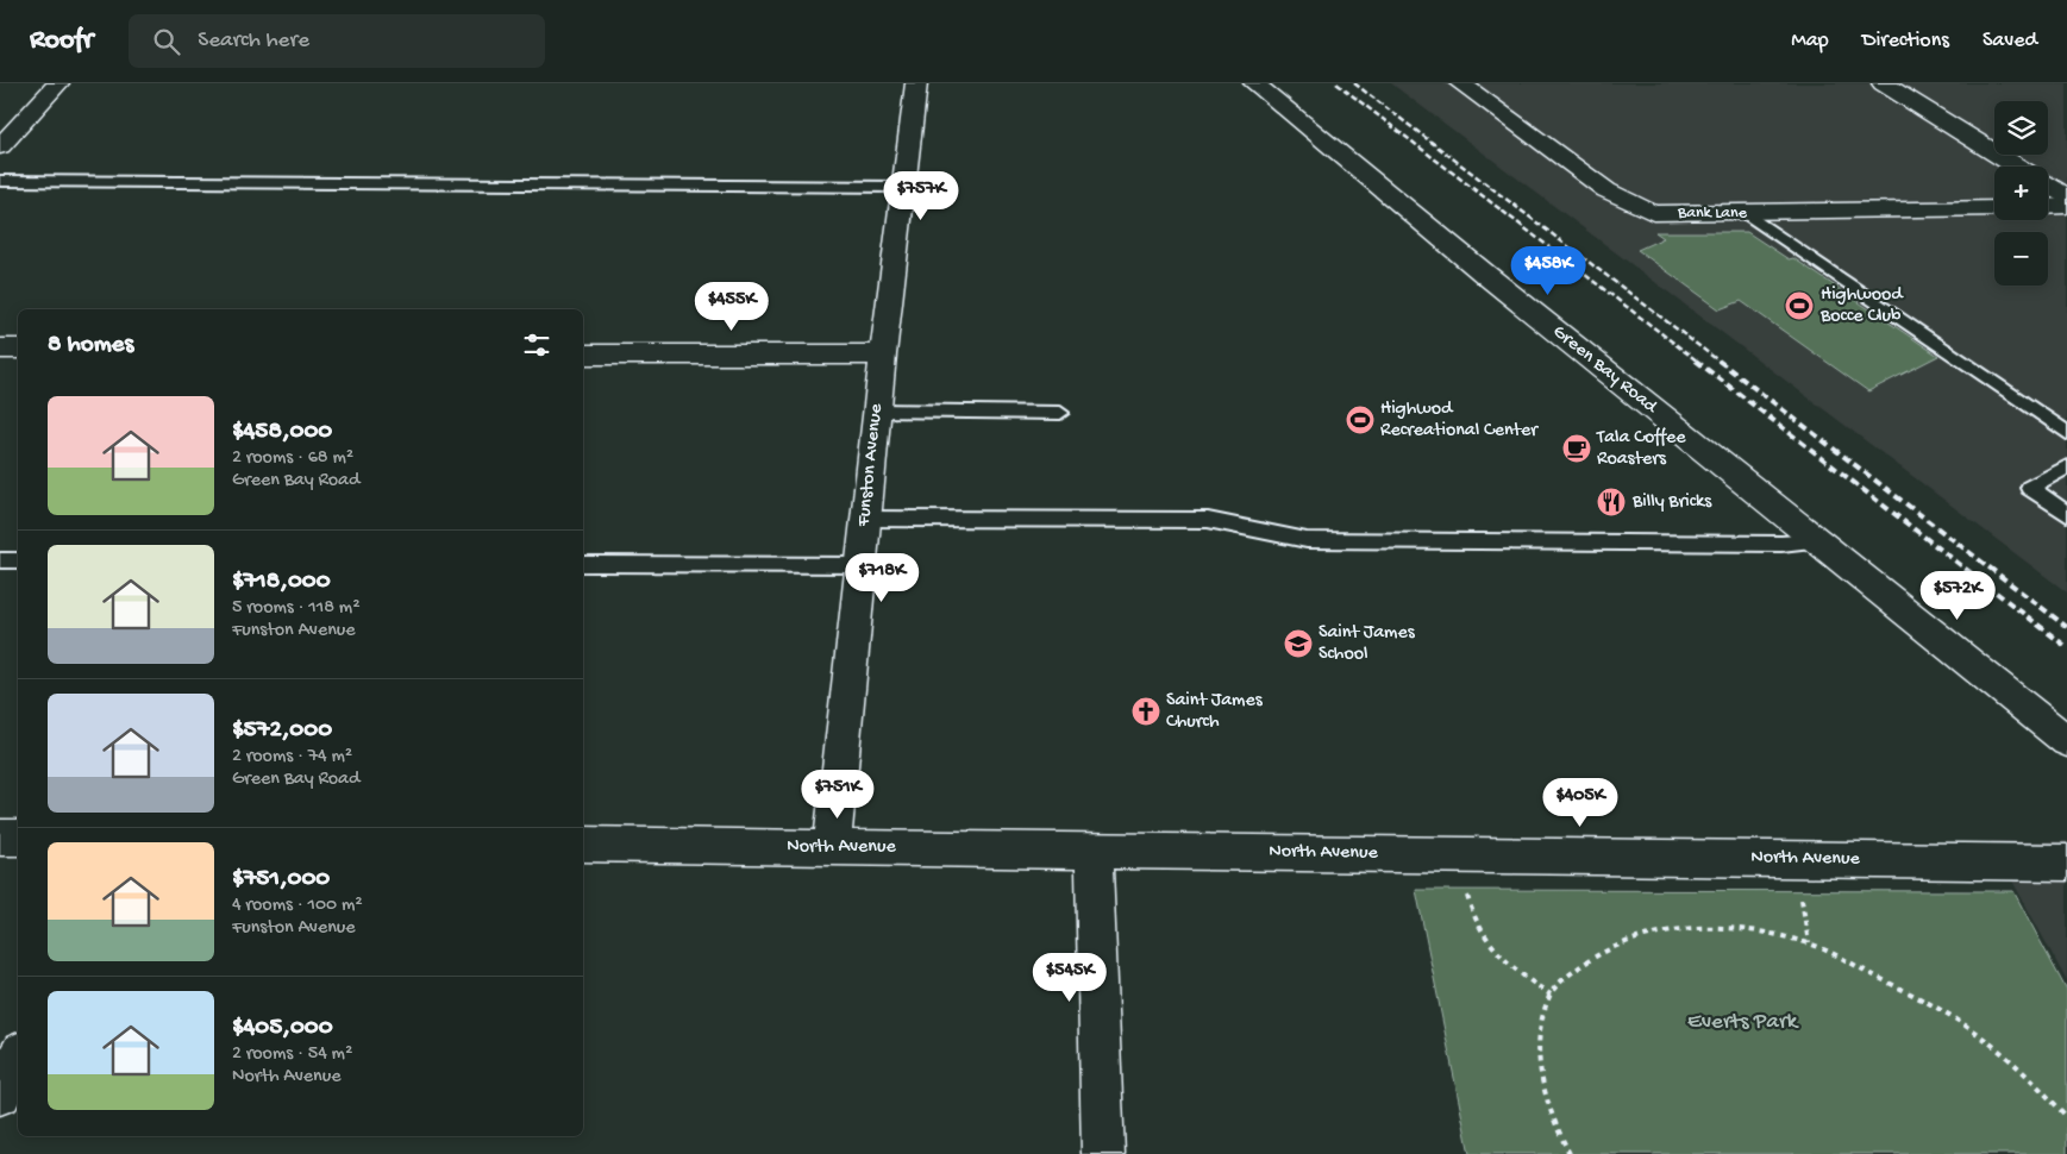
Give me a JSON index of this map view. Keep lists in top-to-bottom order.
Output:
{
  "streets": {
    "street": [
      "Bank Lane",
      "Green Bay Road",
      "Funston Avenue",
      "North Avenue"
    ]
  },
  "crossings": [
    ["Funston Avenue", "North Avenue"]
  ],
  "parks": ["Everts Park"],
  "places": {
    "sports": ["Highwood Bocce Club", "Highwod Recreational Center"],
    "cafe": ["Tala Coffee Roasters"],
    "restaurant": ["Billy Bricks"],
    "school or university": ["Saint James School"],
    "church": ["Saint James Church"]
  },
  "page": {
    "header": "Roofr",
    "search": "Search here",
    "nav": ["Map", "Directions", "Saved"],
    "map_buttons": ["+", "−"],
    "price": [
      "$757K",
      "$458K",
      "$455K",
      "$718K",
      "$572K",
      "$751K",
      "$405K",
      "$545K"
    ],
    "heading": "8 homes",
    "list": [
      {
        "name": "$458,000",
        "note": "2 rooms · 68 m² · Green Bay Road"
      },
      {
        "name": "$718,000",
        "note": "5 rooms · 118 m² · Funston Avenue"
      },
      {
        "name": "$572,000",
        "note": "2 rooms · 74 m² · Green Bay Road"
      },
      {
        "name": "$751,000",
        "note": "4 rooms · 100 m² · Funston Avenue"
      },
      {
        "name": "$405,000",
        "note": "2 rooms · 54 m² · North Avenue"
      }
    ]
  }
}
